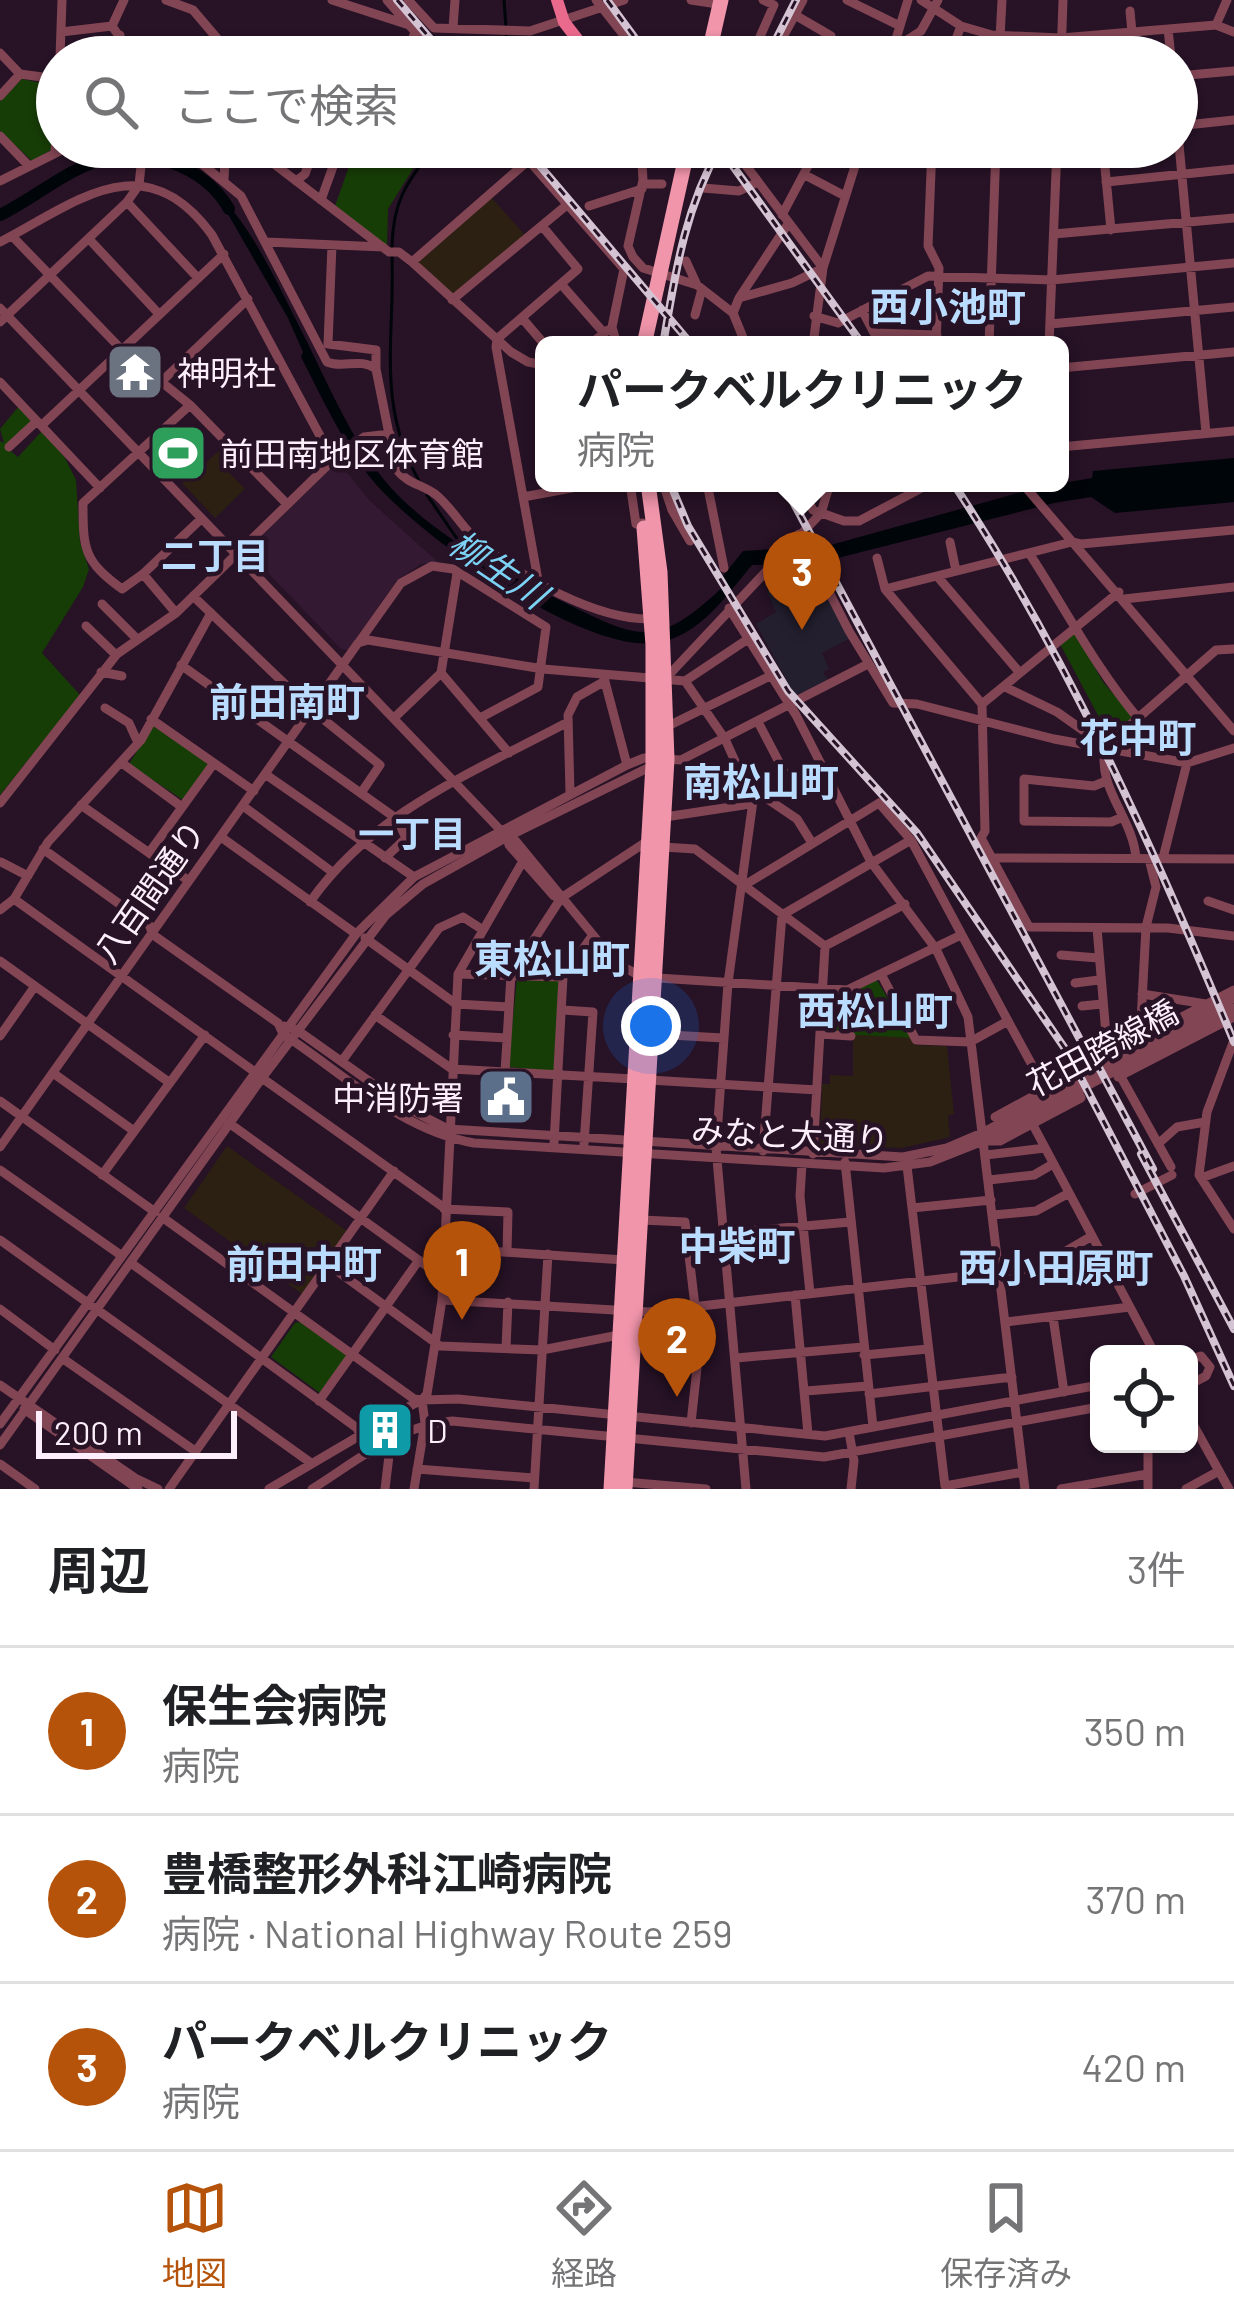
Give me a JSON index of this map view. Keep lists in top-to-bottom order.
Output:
{
  "streets": {
    "street": ["八百間通り", "花田跨線橋", "みなと大通り"]
  },
  "crossings": [
    ["花田跨線橋", "みなと大通り"]
  ],
  "districts": [
    "西小池町",
    "二丁目",
    "前田南町",
    "花中町",
    "南松山町",
    "一丁目",
    "東松山町",
    "西松山町",
    "中柴町",
    "前田中町",
    "西小田原町"
  ],
  "water": ["柳生川"],
  "places": {
    "temple": ["神明社"],
    "sports": ["前田南地区体育館"],
    "public building": ["中消防署"],
    "building": ["D"]
  },
  "scale_bar": "200 m",
  "page": {
    "search": "ここで検索",
    "popup": ["パークベルクリニック", "病院"],
    "pins": ["3", "1", "2"],
    "scale": "200 m",
    "heading": ["周辺", "3件"],
    "list": [
      {
        "mark": "1",
        "name": "保生会病院",
        "note": "病院",
        "value": "350 m"
      },
      {
        "mark": "2",
        "name": "豊橋整形外科江崎病院",
        "note": "病院 · National Highway Route 259",
        "value": "370 m"
      },
      {
        "mark": "3",
        "name": "パークベルクリニック",
        "note": "病院",
        "value": "420 m"
      }
    ],
    "nav": ["地図", "経路", "保存済み"]
  }
}
